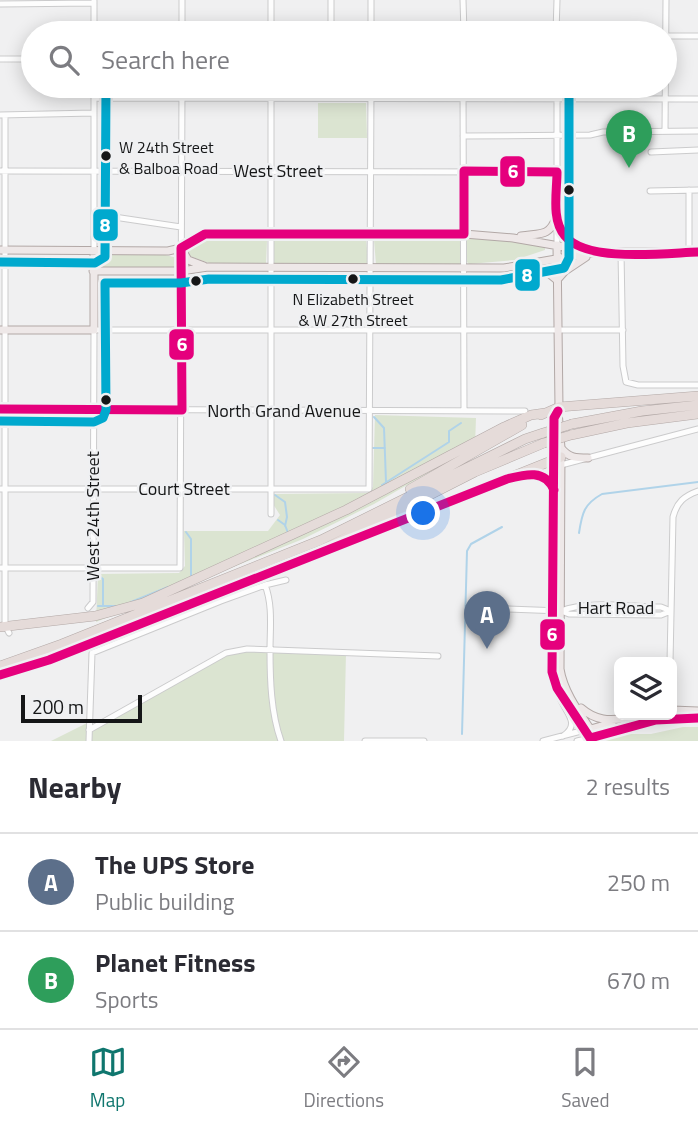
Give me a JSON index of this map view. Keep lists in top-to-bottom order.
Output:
{
  "streets": {
    "main road": ["West 24th Street"],
    "street": [
      "West Street",
      "North Grand Avenue",
      "Court Street",
      "Hart Road"
    ]
  },
  "crossings": [
    ["West Street", "West 24th Street"],
    ["North Grand Avenue", "Court Street"],
    ["North Grand Avenue", "West 24th Street"],
    ["Court Street", "West 24th Street"]
  ],
  "places": ["W 24th Street & Balboa Road", "N Elizabeth Street & W 27th Street"],
  "lines": ["transit line 8", "transit line 6"],
  "scale_bar": "200 m",
  "page": {
    "search": "Search here",
    "pins": ["B", "A"],
    "scale": "200 m",
    "heading": ["Nearby", "2 results"],
    "list": [
      {
        "mark": "A",
        "name": "The UPS Store",
        "note": "Public building",
        "value": "250 m"
      },
      {
        "mark": "B",
        "name": "Planet Fitness",
        "note": "Sports",
        "value": "670 m"
      }
    ],
    "nav": ["Map", "Directions", "Saved"]
  }
}
